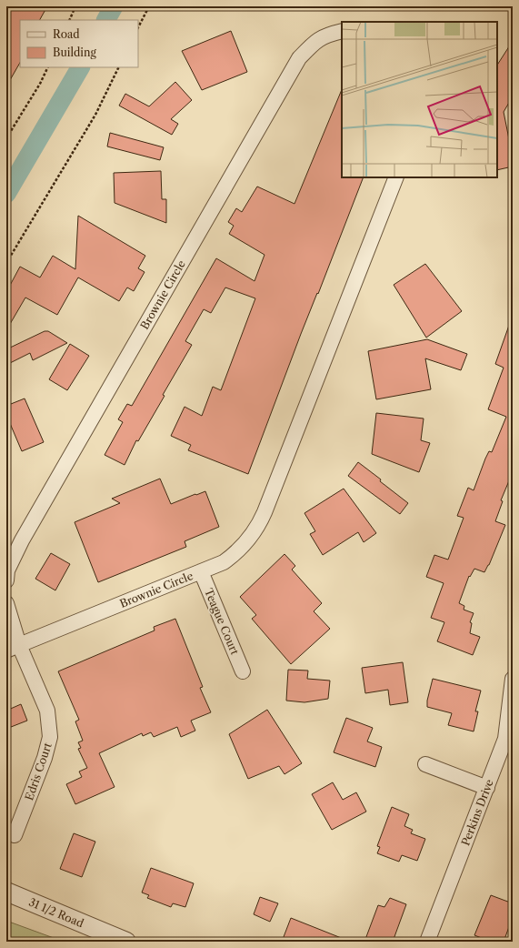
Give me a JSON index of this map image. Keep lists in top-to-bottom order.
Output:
{
  "streets": {
    "street": [
      "Brownie Circle",
      "Teague Court",
      "Edris Court",
      "Perkins Drive",
      "31 1/2 Road"
    ]
  },
  "crossings": [
    ["Brownie Circle", "Teague Court"],
    ["Brownie Circle", "Edris Court"]
  ],
  "legend": ["Road", "Building"]
}
